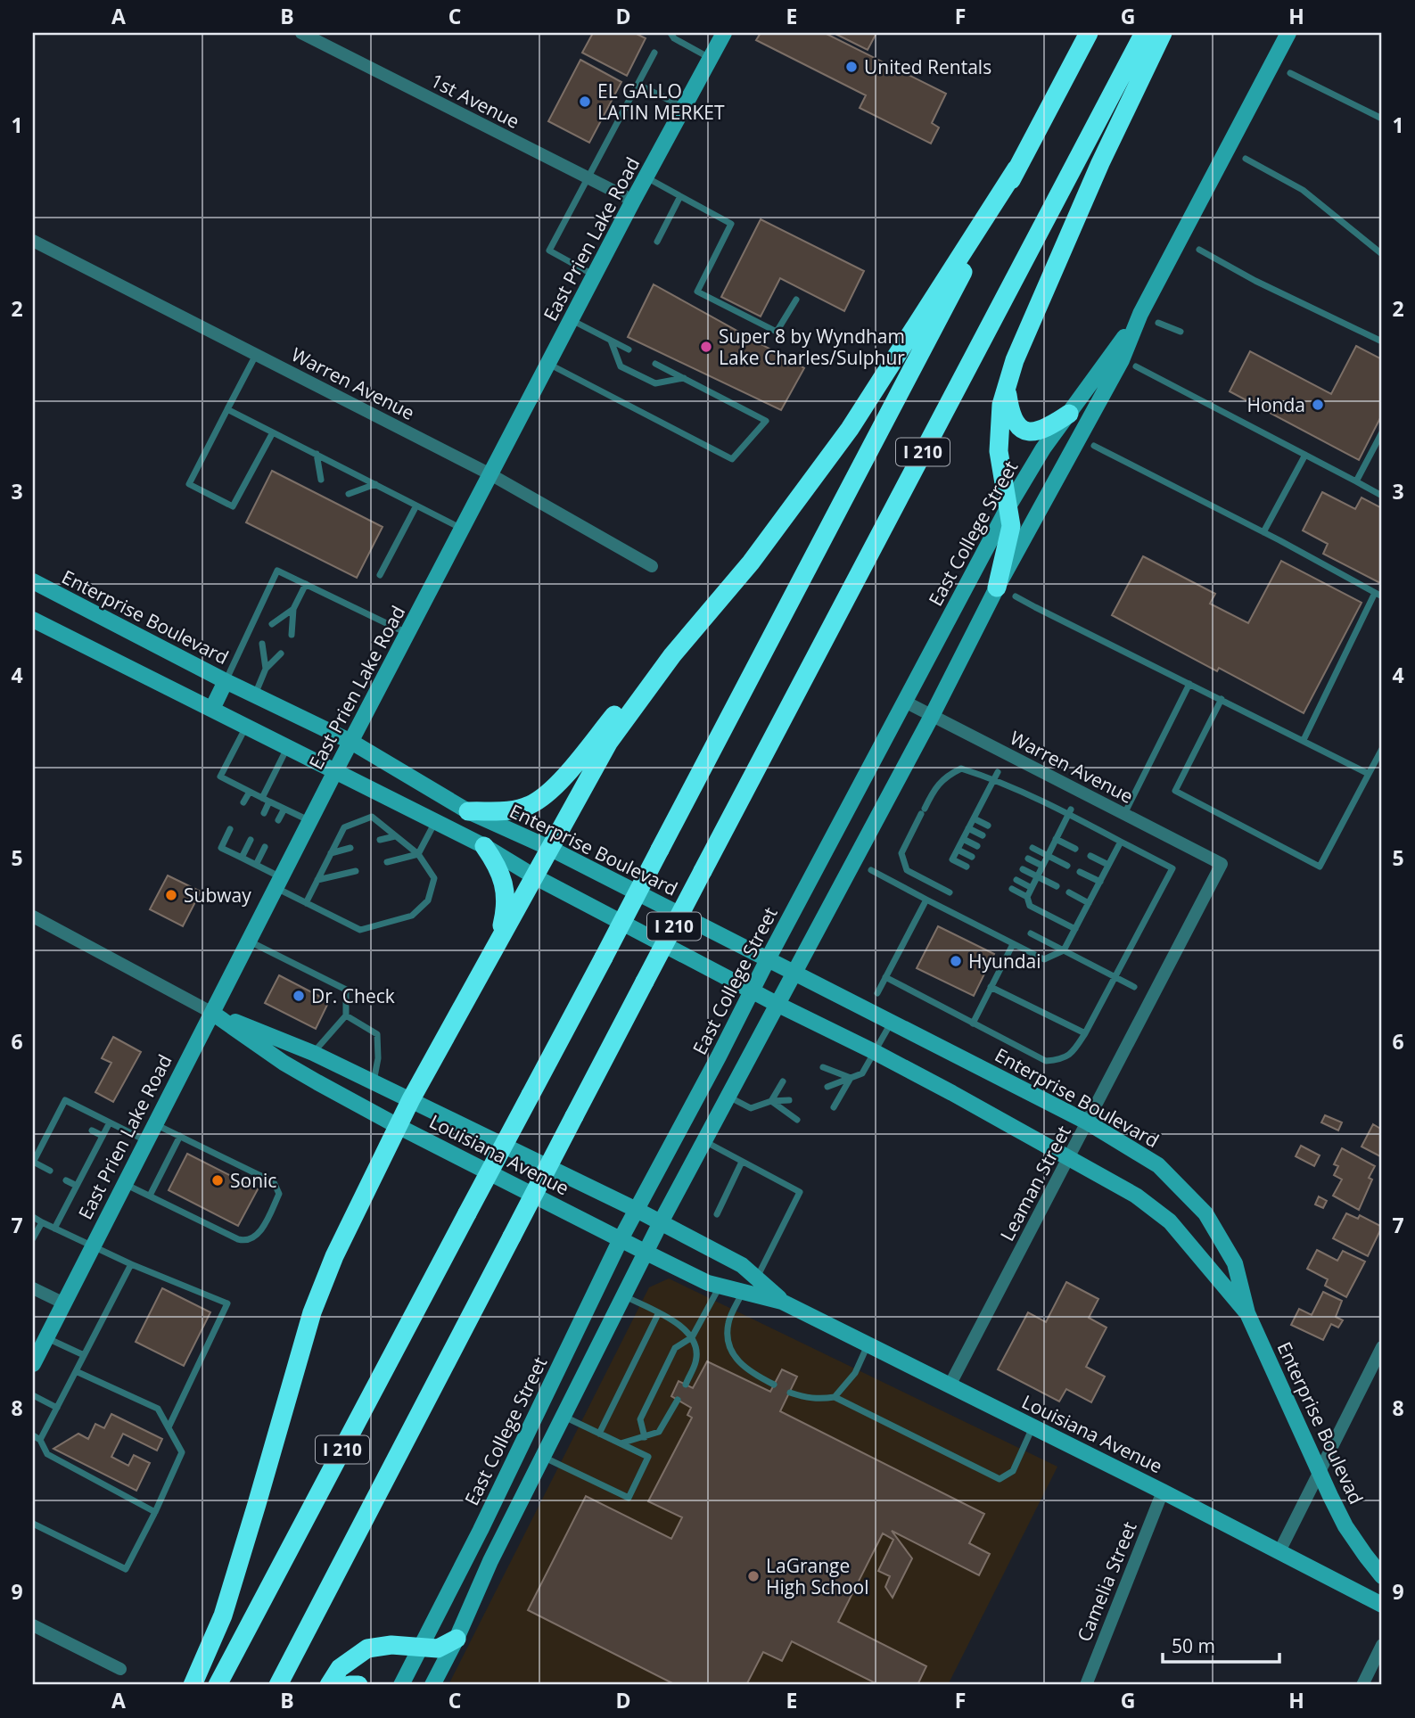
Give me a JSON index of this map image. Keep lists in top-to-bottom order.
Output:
{
  "streets": {
    "highway": ["I 210"],
    "main road": [
      "East Prien Lake Road",
      "East College Street",
      "Enterprise Boulevard",
      "Louisiana Avenue",
      "Enterprise Boulevad"
    ],
    "street": [
      "1st Avenue",
      "Warren Avenue",
      "Leaman Street",
      "Camelia Street"
    ]
  },
  "crossings": [
    ["1st Avenue", "East Prien Lake Road"],
    ["East Prien Lake Road", "Warren Avenue"],
    ["East Prien Lake Road", "Enterprise Boulevard"],
    ["East Prien Lake Road", "Louisiana Avenue"],
    ["Warren Avenue", "East College Street"],
    ["Warren Avenue", "Leaman Street"],
    ["East College Street", "Enterprise Boulevard"],
    ["East College Street", "Louisiana Avenue"],
    ["Enterprise Boulevard", "Leaman Street"],
    ["Enterprise Boulevard", "Enterprise Boulevad"],
    ["Louisiana Avenue", "Leaman Street"],
    ["Louisiana Avenue", "Camelia Street"]
  ],
  "places": [
    "United Rentals",
    "EL GALLO LATIN MERKET",
    "Super 8 by Wyndham Lake Charles/Sulphur",
    "Honda",
    "Subway",
    "Hyundai",
    "Dr. Check",
    "Sonic",
    "LaGrange High School"
  ],
  "scale_bar": "50 m",
  "grid": {
    "columns": [
      "A",
      "B",
      "C",
      "D",
      "E",
      "F",
      "G",
      "H"
    ],
    "rows": [
      "1",
      "2",
      "3",
      "4",
      "5",
      "6",
      "7",
      "8",
      "9"
    ]
  }
}
